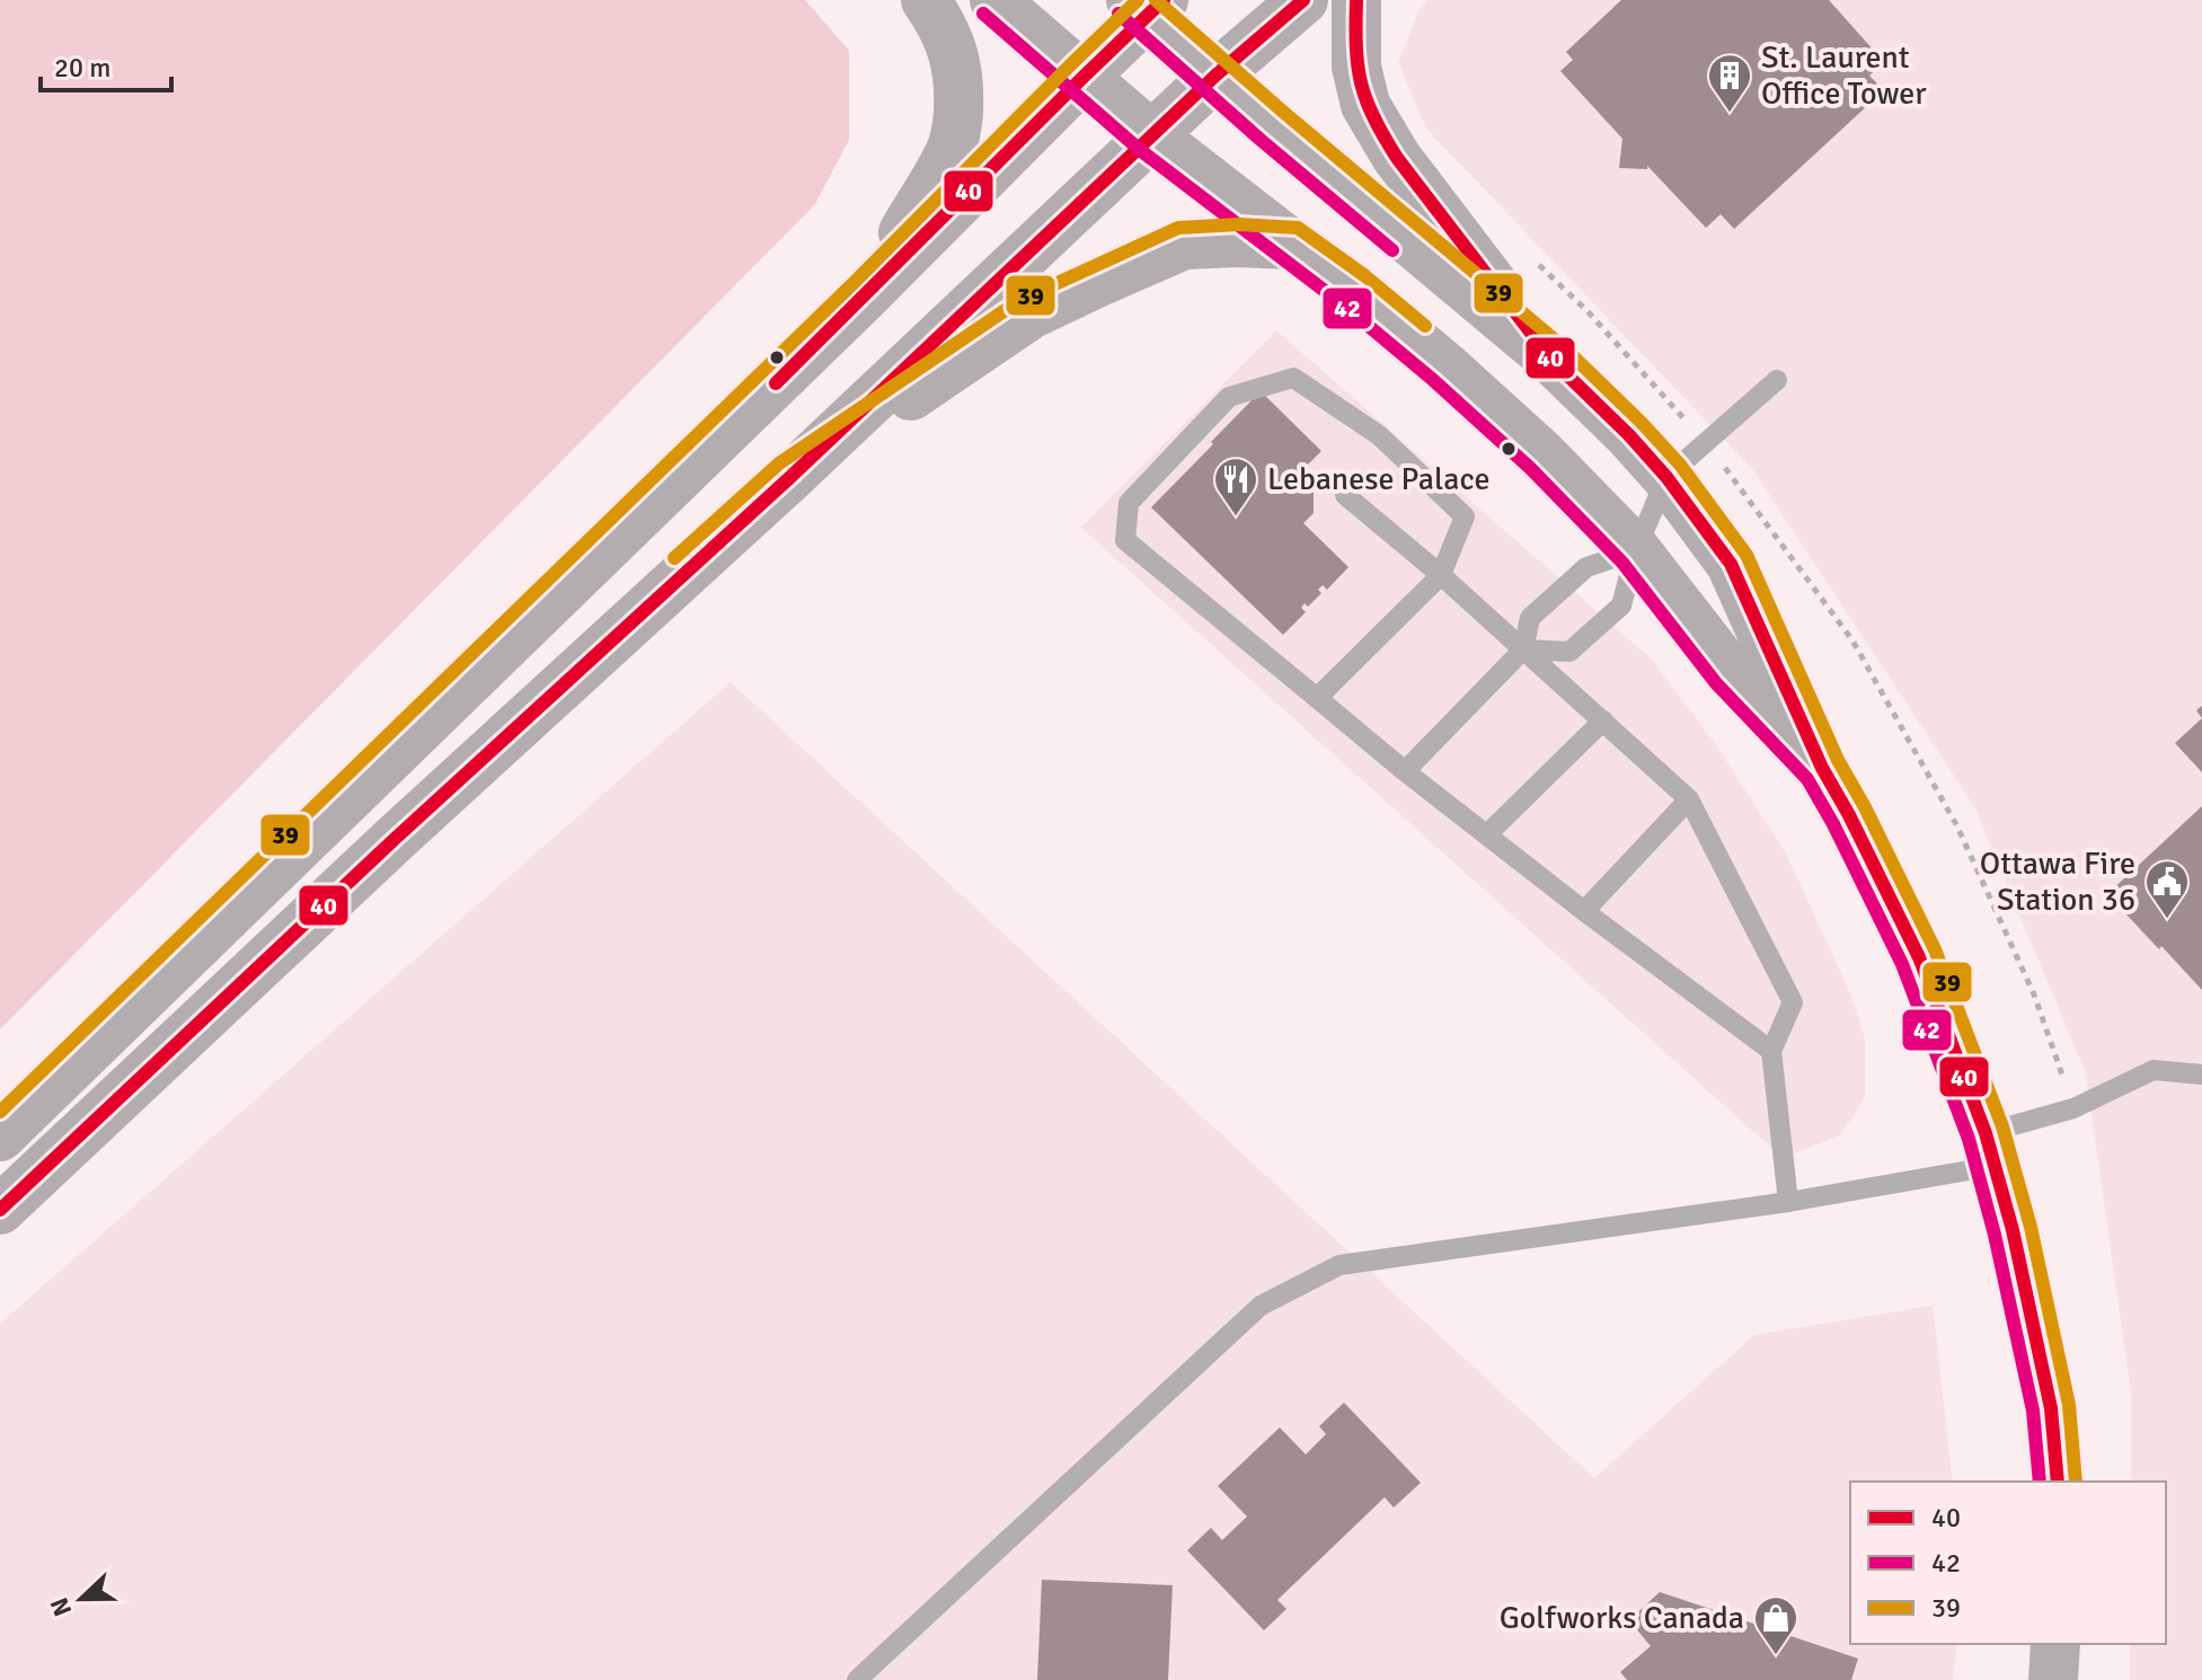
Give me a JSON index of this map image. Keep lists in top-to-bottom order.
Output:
{
  "places": {
    "building": ["St. Laurent Office Tower"],
    "restaurant": ["Lebanese Palace"],
    "public building": ["Ottawa Fire Station 36"],
    "shop": ["Golfworks Canada"]
  },
  "lines": ["transit line 40", "transit line 39", "transit line 42"],
  "legend": ["40", "42", "39"],
  "scale_bar": "20 m",
  "north": "left"
}
